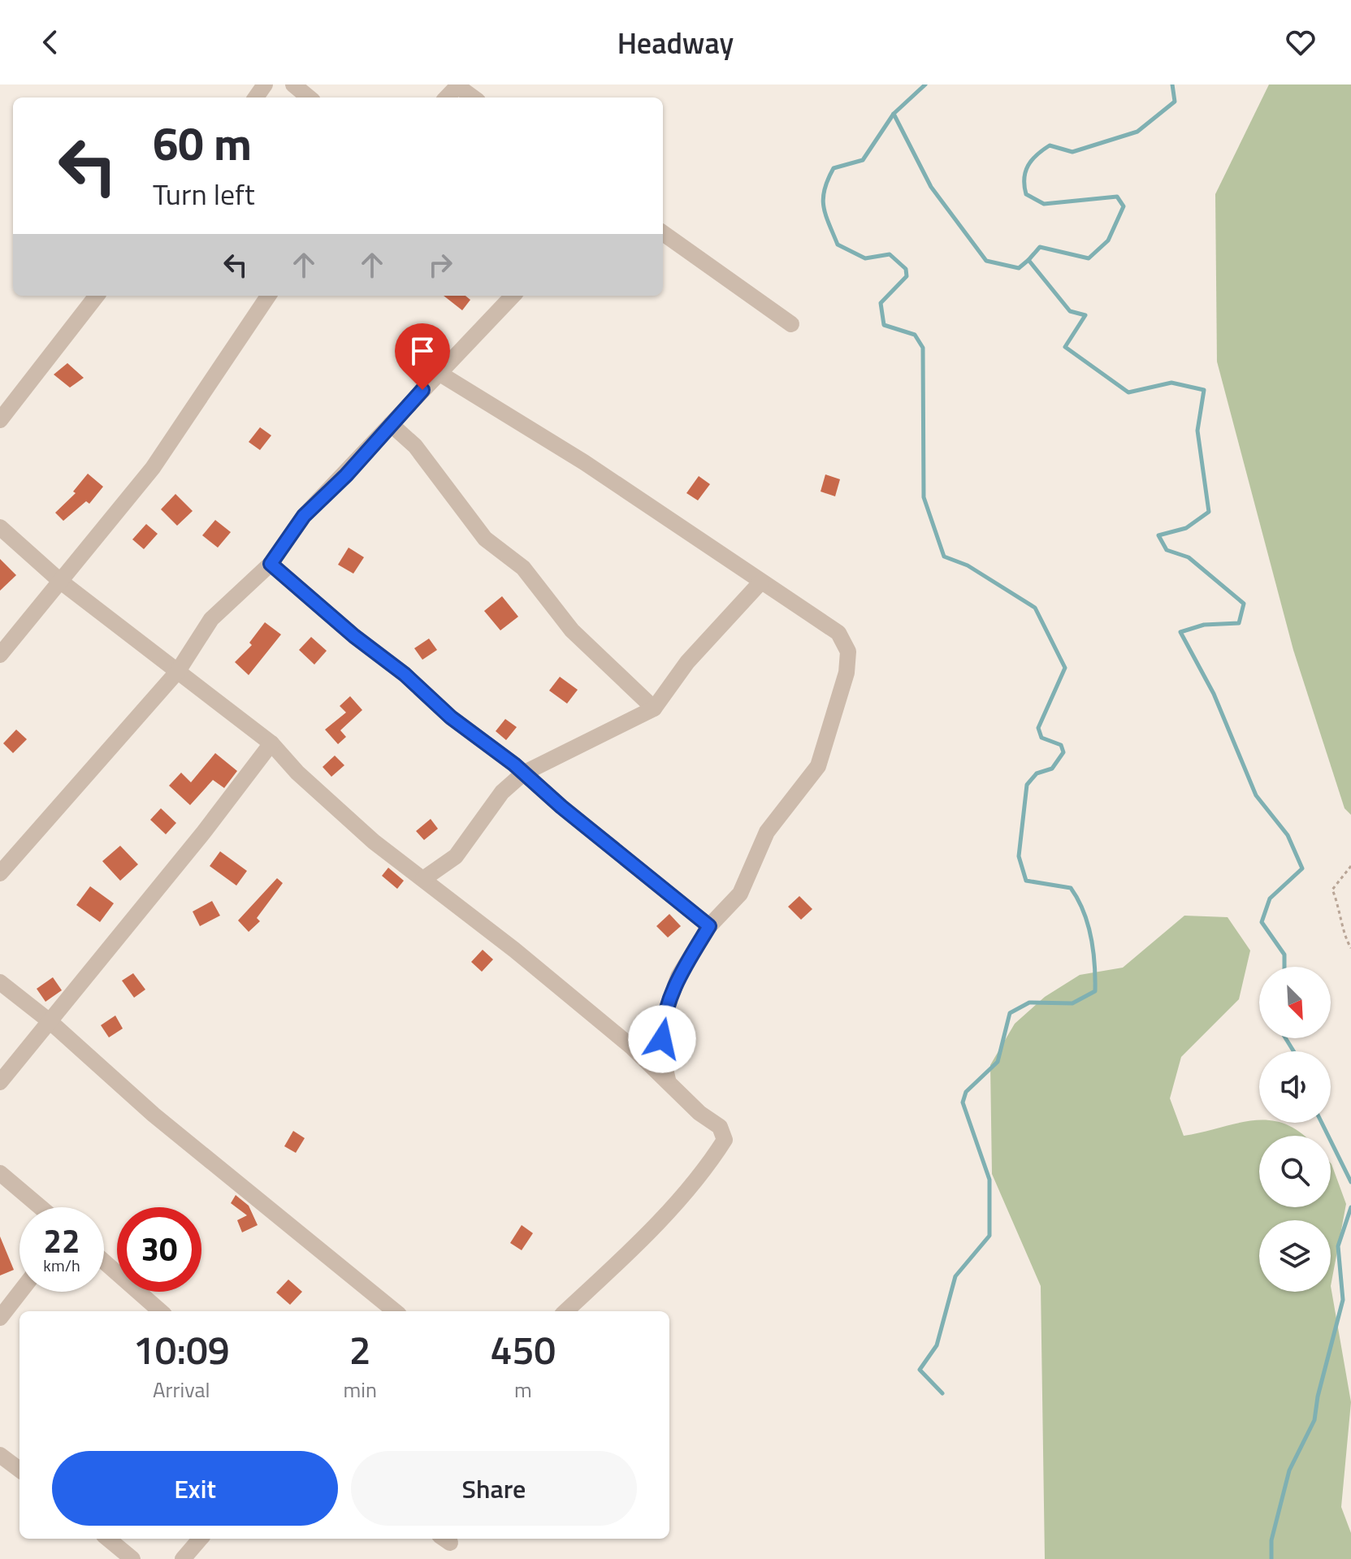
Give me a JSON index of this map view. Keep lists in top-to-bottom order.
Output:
{
  "north": "bottom right",
  "page": {
    "header": "Headway",
    "turn": ["60 m", "Turn left"],
    "speed": "22 km/h",
    "limit": "30",
    "eta": [
      "10:09",
      "Arrival",
      "2",
      "min",
      "450",
      "m"
    ],
    "buttons": ["Exit", "Share"]
  }
}
